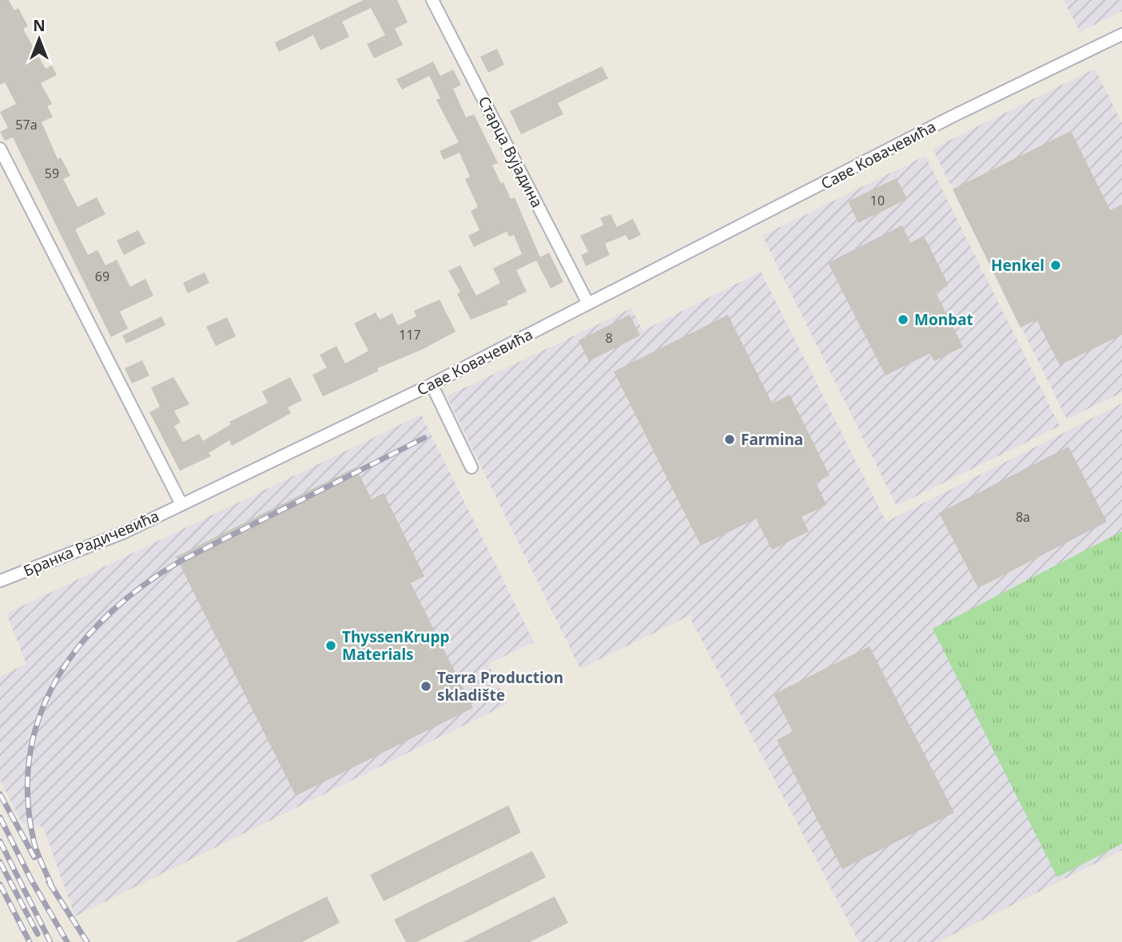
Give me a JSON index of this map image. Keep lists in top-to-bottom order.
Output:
{
  "streets": {
    "street": ["Старца Вујадина", "Саве Ковачевића", "Бранка Радичевића"]
  },
  "crossings": [
    ["Старца Вујадина", "Саве Ковачевића"],
    ["Саве Ковачевића", "Бранка Радичевића"]
  ],
  "places": [
    "Henkel",
    "Monbat",
    "Farmina",
    "ThyssenKrupp Materials",
    "Terra Production skladište"
  ],
  "house_numbers": [
    "57a",
    "59",
    "10",
    "69",
    "117",
    "8",
    "8a"
  ],
  "north": "top"
}
